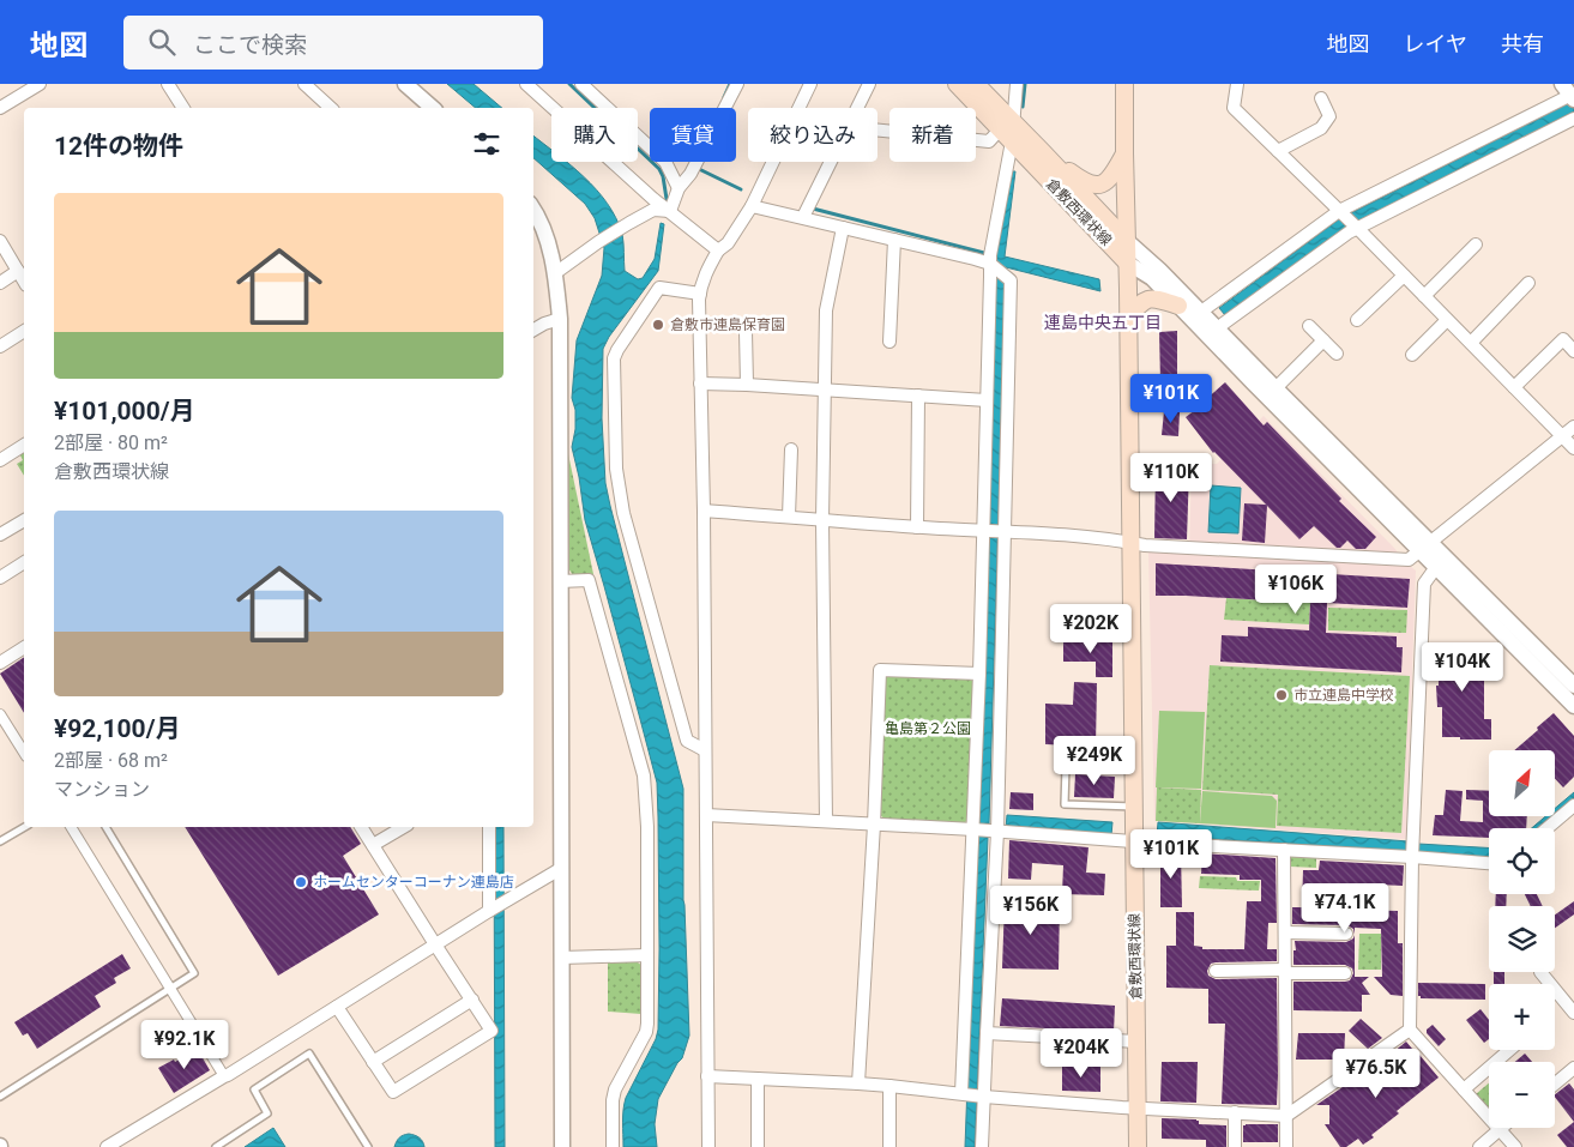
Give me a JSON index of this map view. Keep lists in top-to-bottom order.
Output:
{
  "streets": {
    "main road": ["倉敷西環状線"]
  },
  "districts": ["連島中央五丁目"],
  "parks": ["亀島第２公園"],
  "places": ["倉敷市連島保育園", "市立連島中学校", "ホームセンターコーナン連島店"],
  "north": "top right",
  "page": {
    "header": "地図",
    "search": "ここで検索",
    "nav": ["地図", "レイヤ", "共有"],
    "chip": [
      "購入",
      "賃貸",
      "絞り込み",
      "新着"
    ],
    "heading": "12件の物件",
    "list": [
      {
        "name": "¥101,000/月",
        "note": "2部屋 · 80 m² · 倉敷西環状線"
      },
      {
        "name": "¥92,100/月",
        "note": "2部屋 · 68 m² · マンション"
      }
    ],
    "price": [
      "¥101K",
      "¥110K",
      "¥106K",
      "¥202K",
      "¥104K",
      "¥249K",
      "¥101K",
      "¥74.1K",
      "¥156K",
      "¥92.1K",
      "¥204K",
      "¥76.5K"
    ],
    "map_buttons": ["+", "−"]
  }
}
